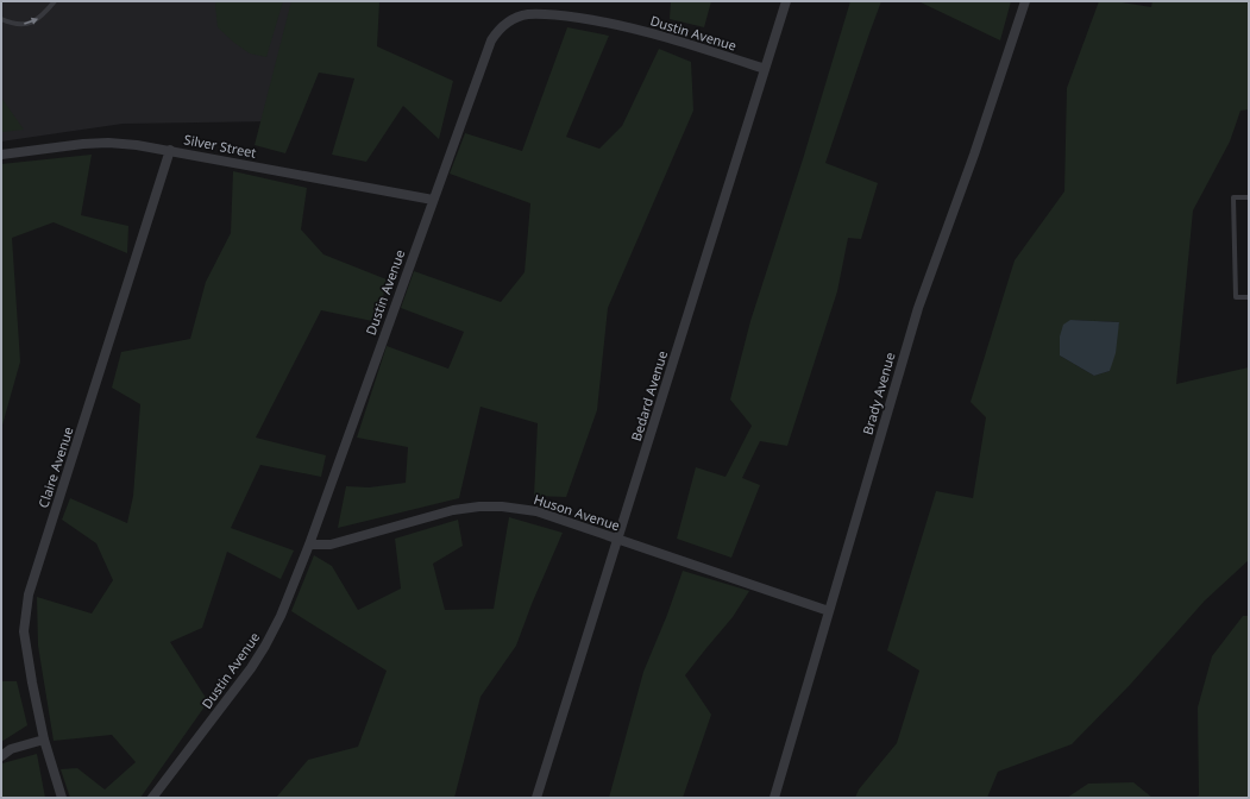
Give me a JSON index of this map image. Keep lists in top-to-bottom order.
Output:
{
  "streets": {
    "street": [
      "Dustin Avenue",
      "Silver Street",
      "Brady Avenue",
      "Bedard Avenue",
      "Claire Avenue",
      "Huson Avenue"
    ]
  },
  "crossings": [
    ["Dustin Avenue", "Silver Street"],
    ["Dustin Avenue", "Bedard Avenue"],
    ["Dustin Avenue", "Huson Avenue"],
    ["Silver Street", "Claire Avenue"],
    ["Brady Avenue", "Huson Avenue"],
    ["Bedard Avenue", "Huson Avenue"]
  ]
}
